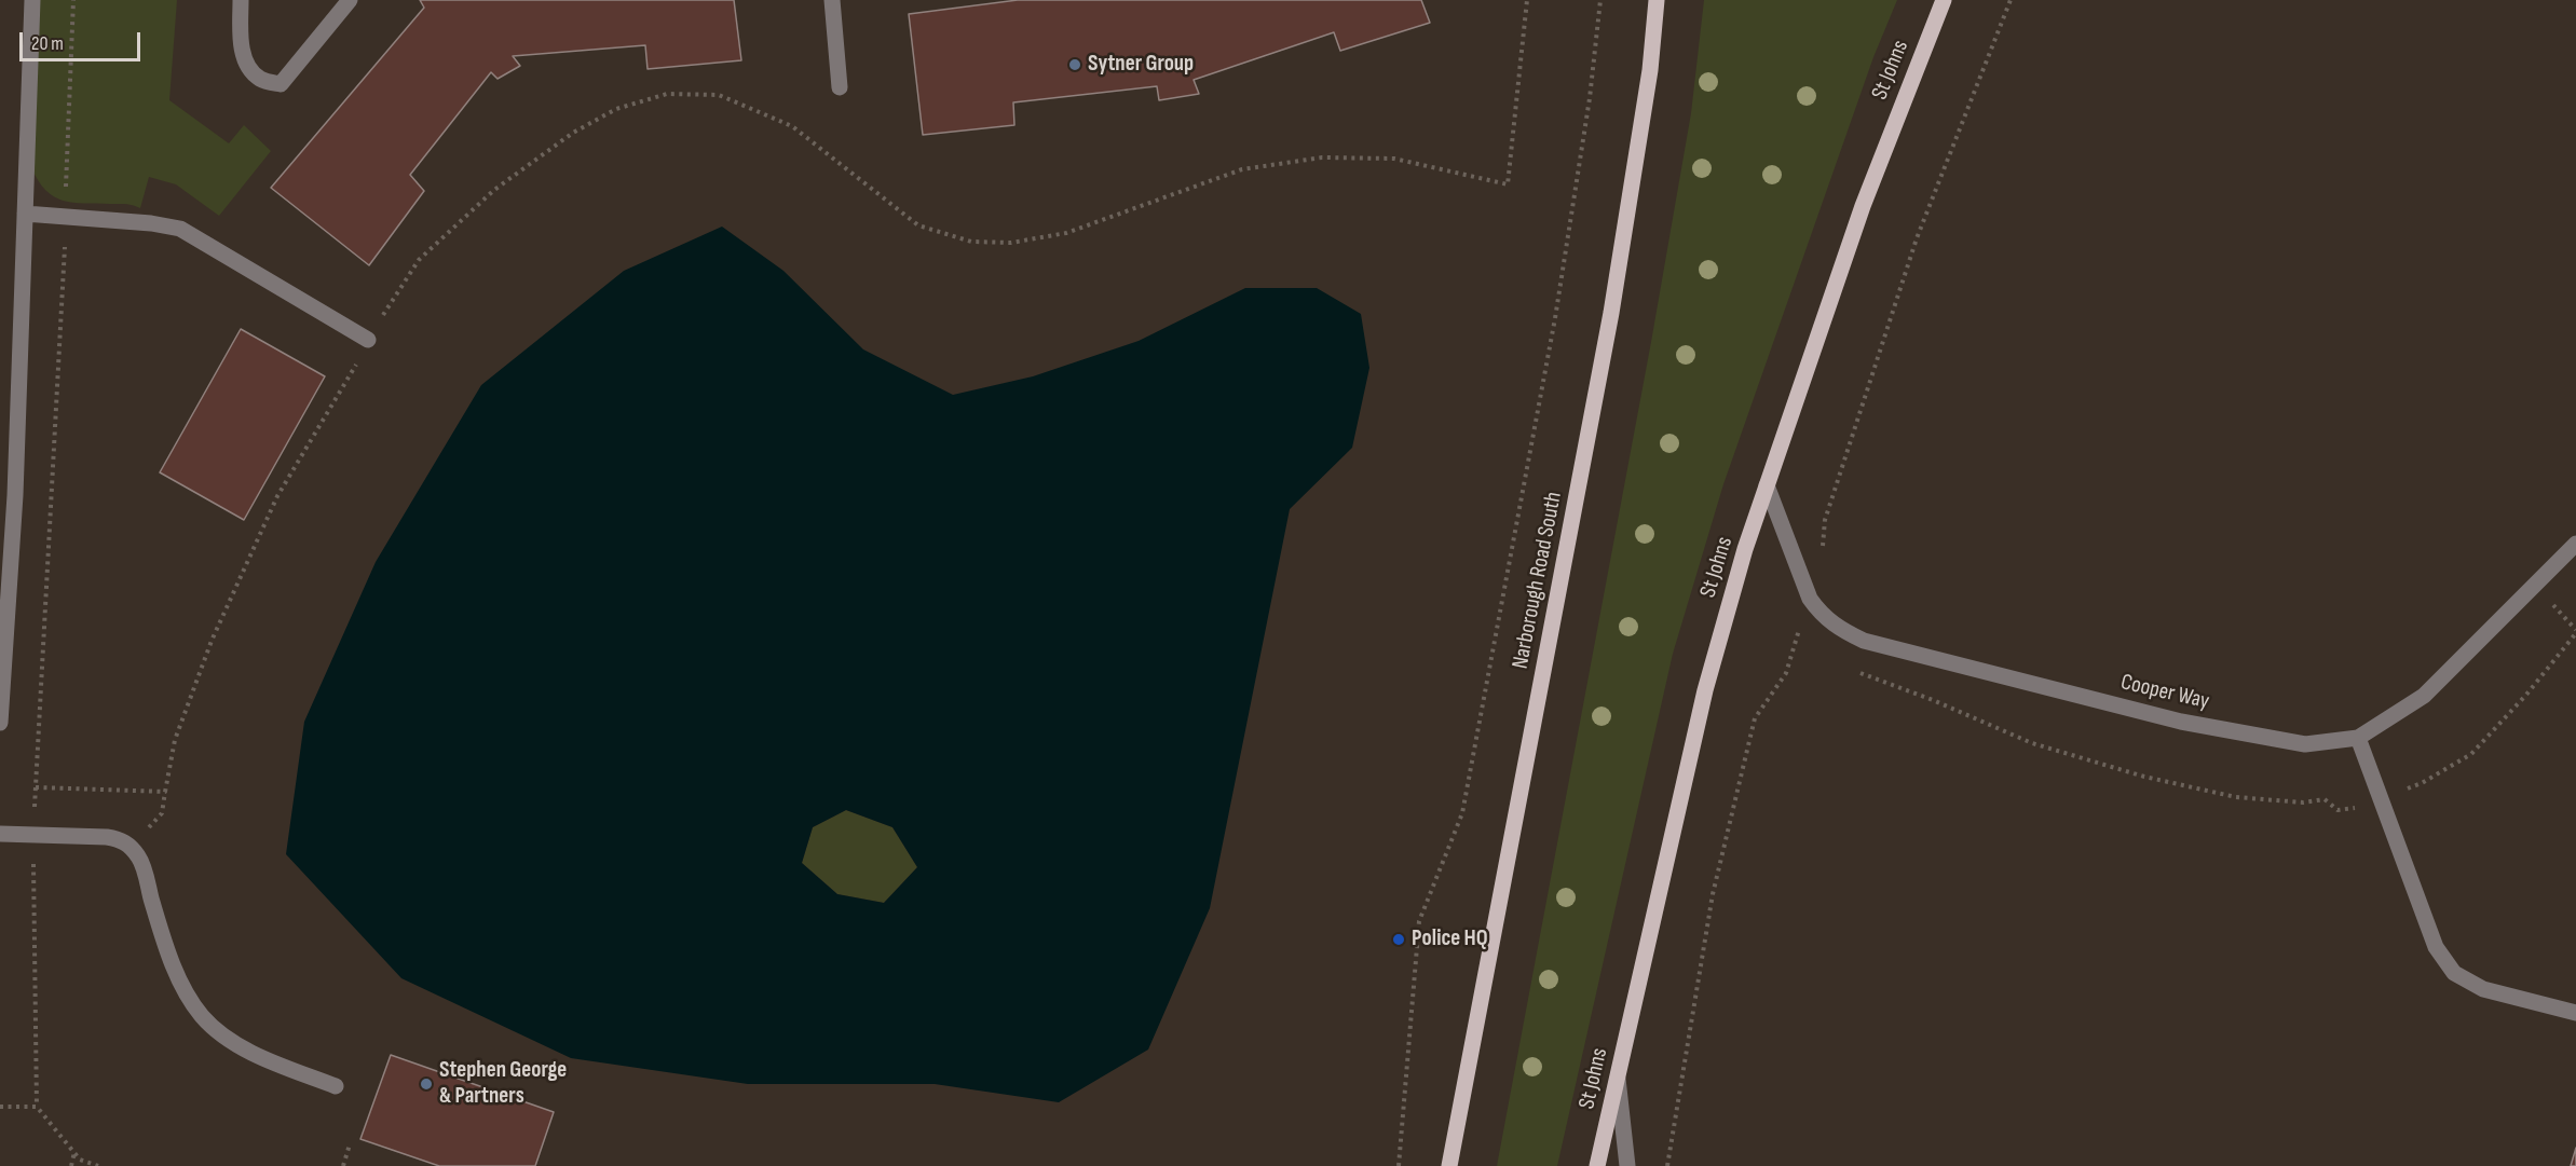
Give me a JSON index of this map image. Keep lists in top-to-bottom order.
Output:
{
  "streets": {
    "main road": ["St Johns", "Narborough Road South"],
    "street": ["Cooper Way"]
  },
  "crossings": [
    ["St Johns", "Cooper Way"]
  ],
  "places": ["Sytner Group", "Police HQ", "Stephen George & Partners"],
  "scale_bar": "20 m"
}
